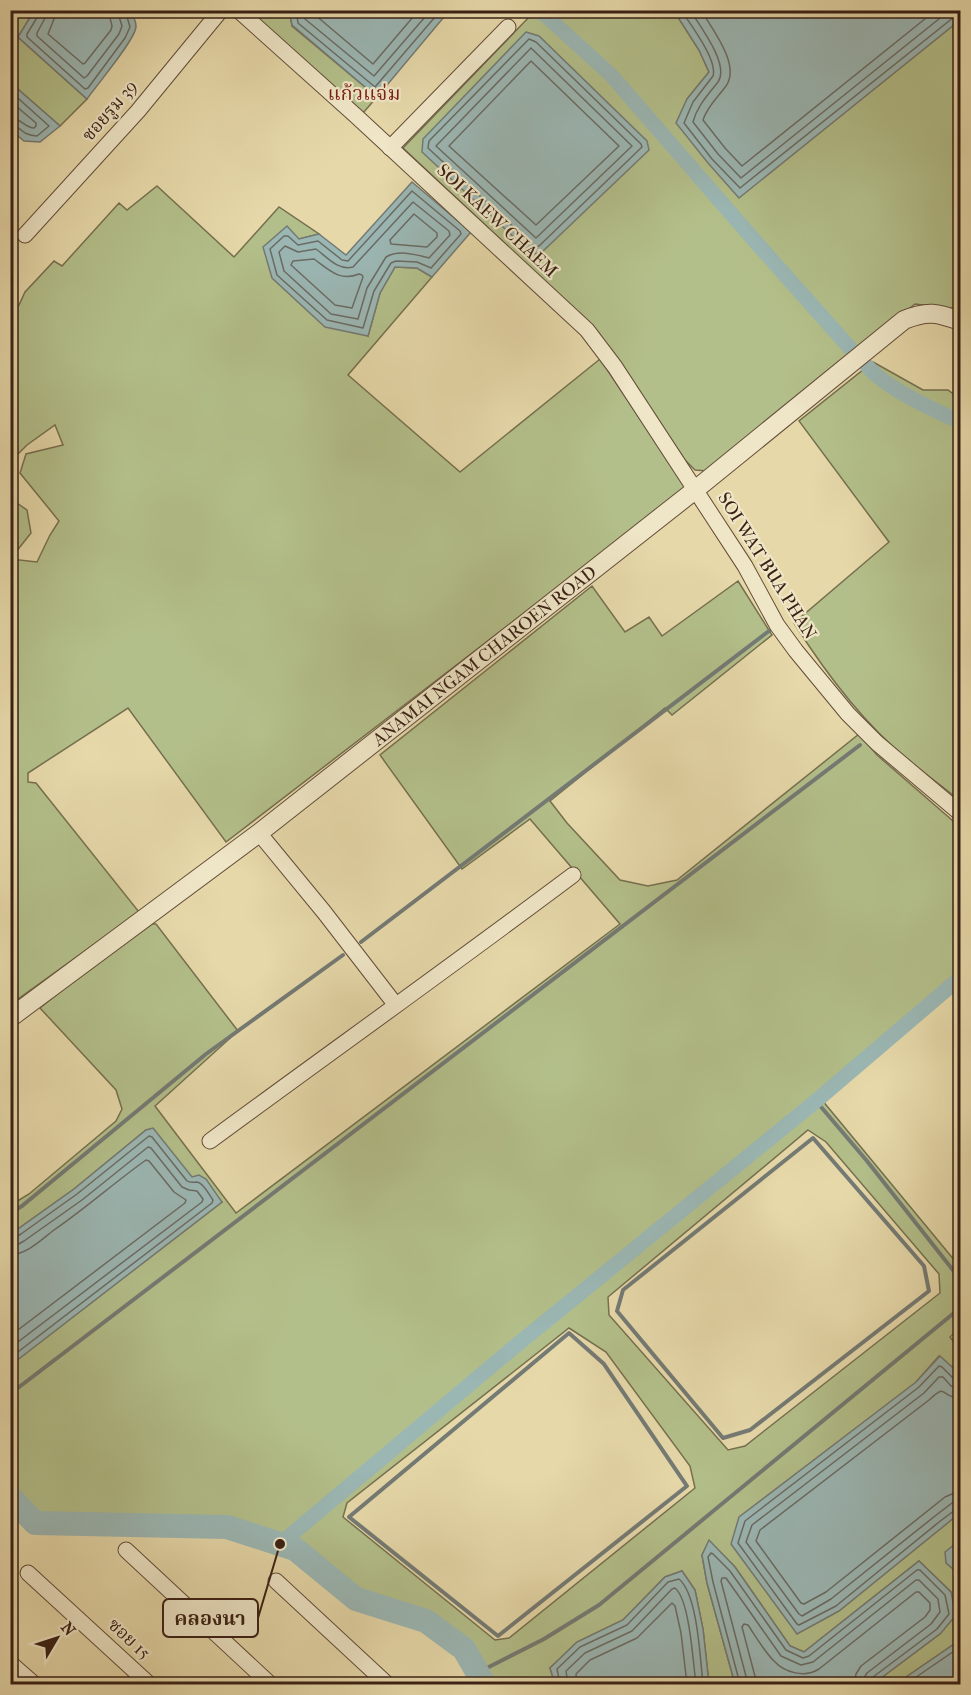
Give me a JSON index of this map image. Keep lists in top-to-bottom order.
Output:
{
  "streets": {
    "street": [
      "ซอยรูม 39",
      "SOI KAEW CHAEM",
      "SOI WAT BUA PHAN",
      "ANAMAI NGAM CHAROEN ROAD",
      "ซอย 15"
    ]
  },
  "crossings": [
    ["SOI KAEW CHAEM", "SOI WAT BUA PHAN"],
    ["SOI KAEW CHAEM", "ANAMAI NGAM CHAROEN ROAD"],
    ["SOI WAT BUA PHAN", "ANAMAI NGAM CHAROEN ROAD"]
  ],
  "districts": ["แก้วแจ่ม"],
  "places": ["คลองนา"],
  "north": "top right"
}
